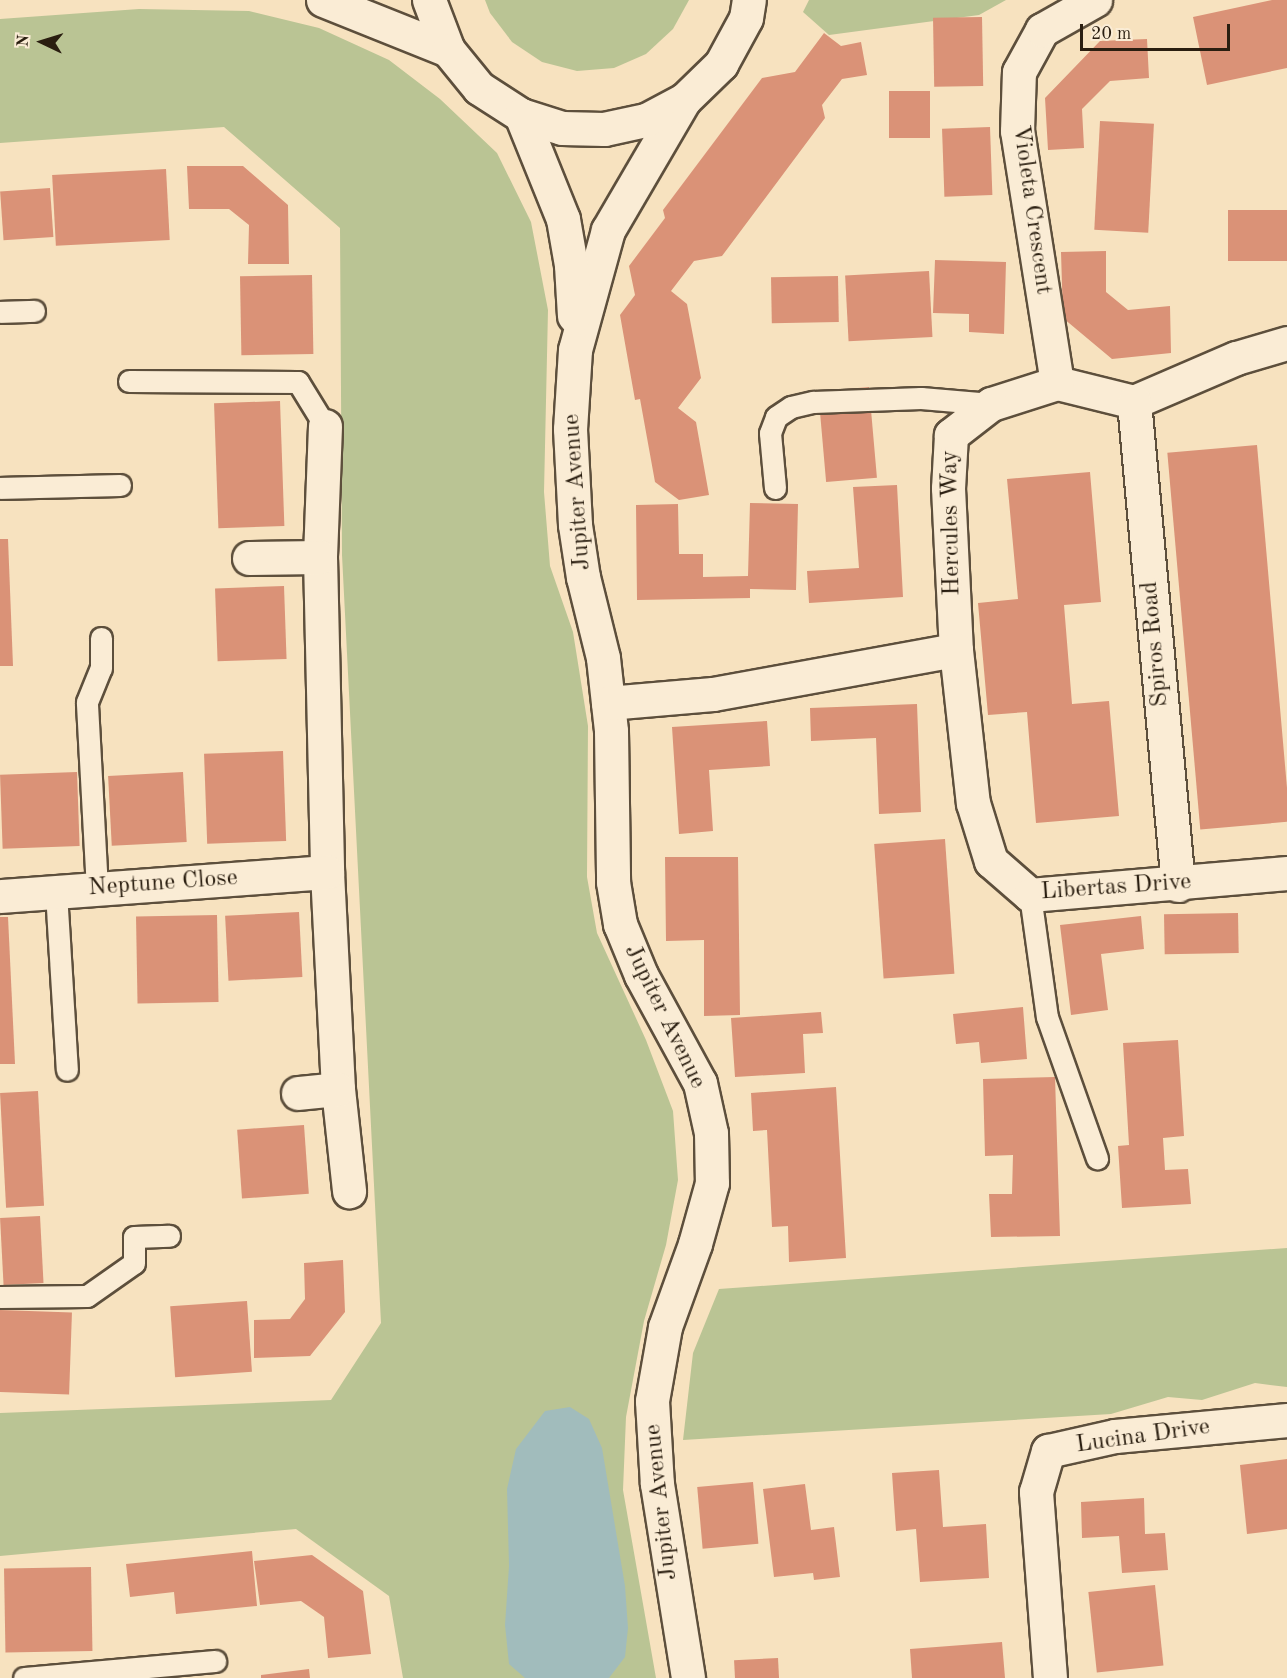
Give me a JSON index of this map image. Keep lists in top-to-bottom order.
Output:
{
  "streets": {
    "street": [
      "Violeta Crescent",
      "Jupiter Avenue",
      "Hercules Way",
      "Spiros Road",
      "Neptune Close",
      "Libertas Drive",
      "Lucina Drive"
    ]
  },
  "crossings": [
    ["Violeta Crescent", "Hercules Way"],
    ["Hercules Way", "Libertas Drive"],
    ["Spiros Road", "Libertas Drive"]
  ],
  "scale_bar": "20 m",
  "north": "left"
}
